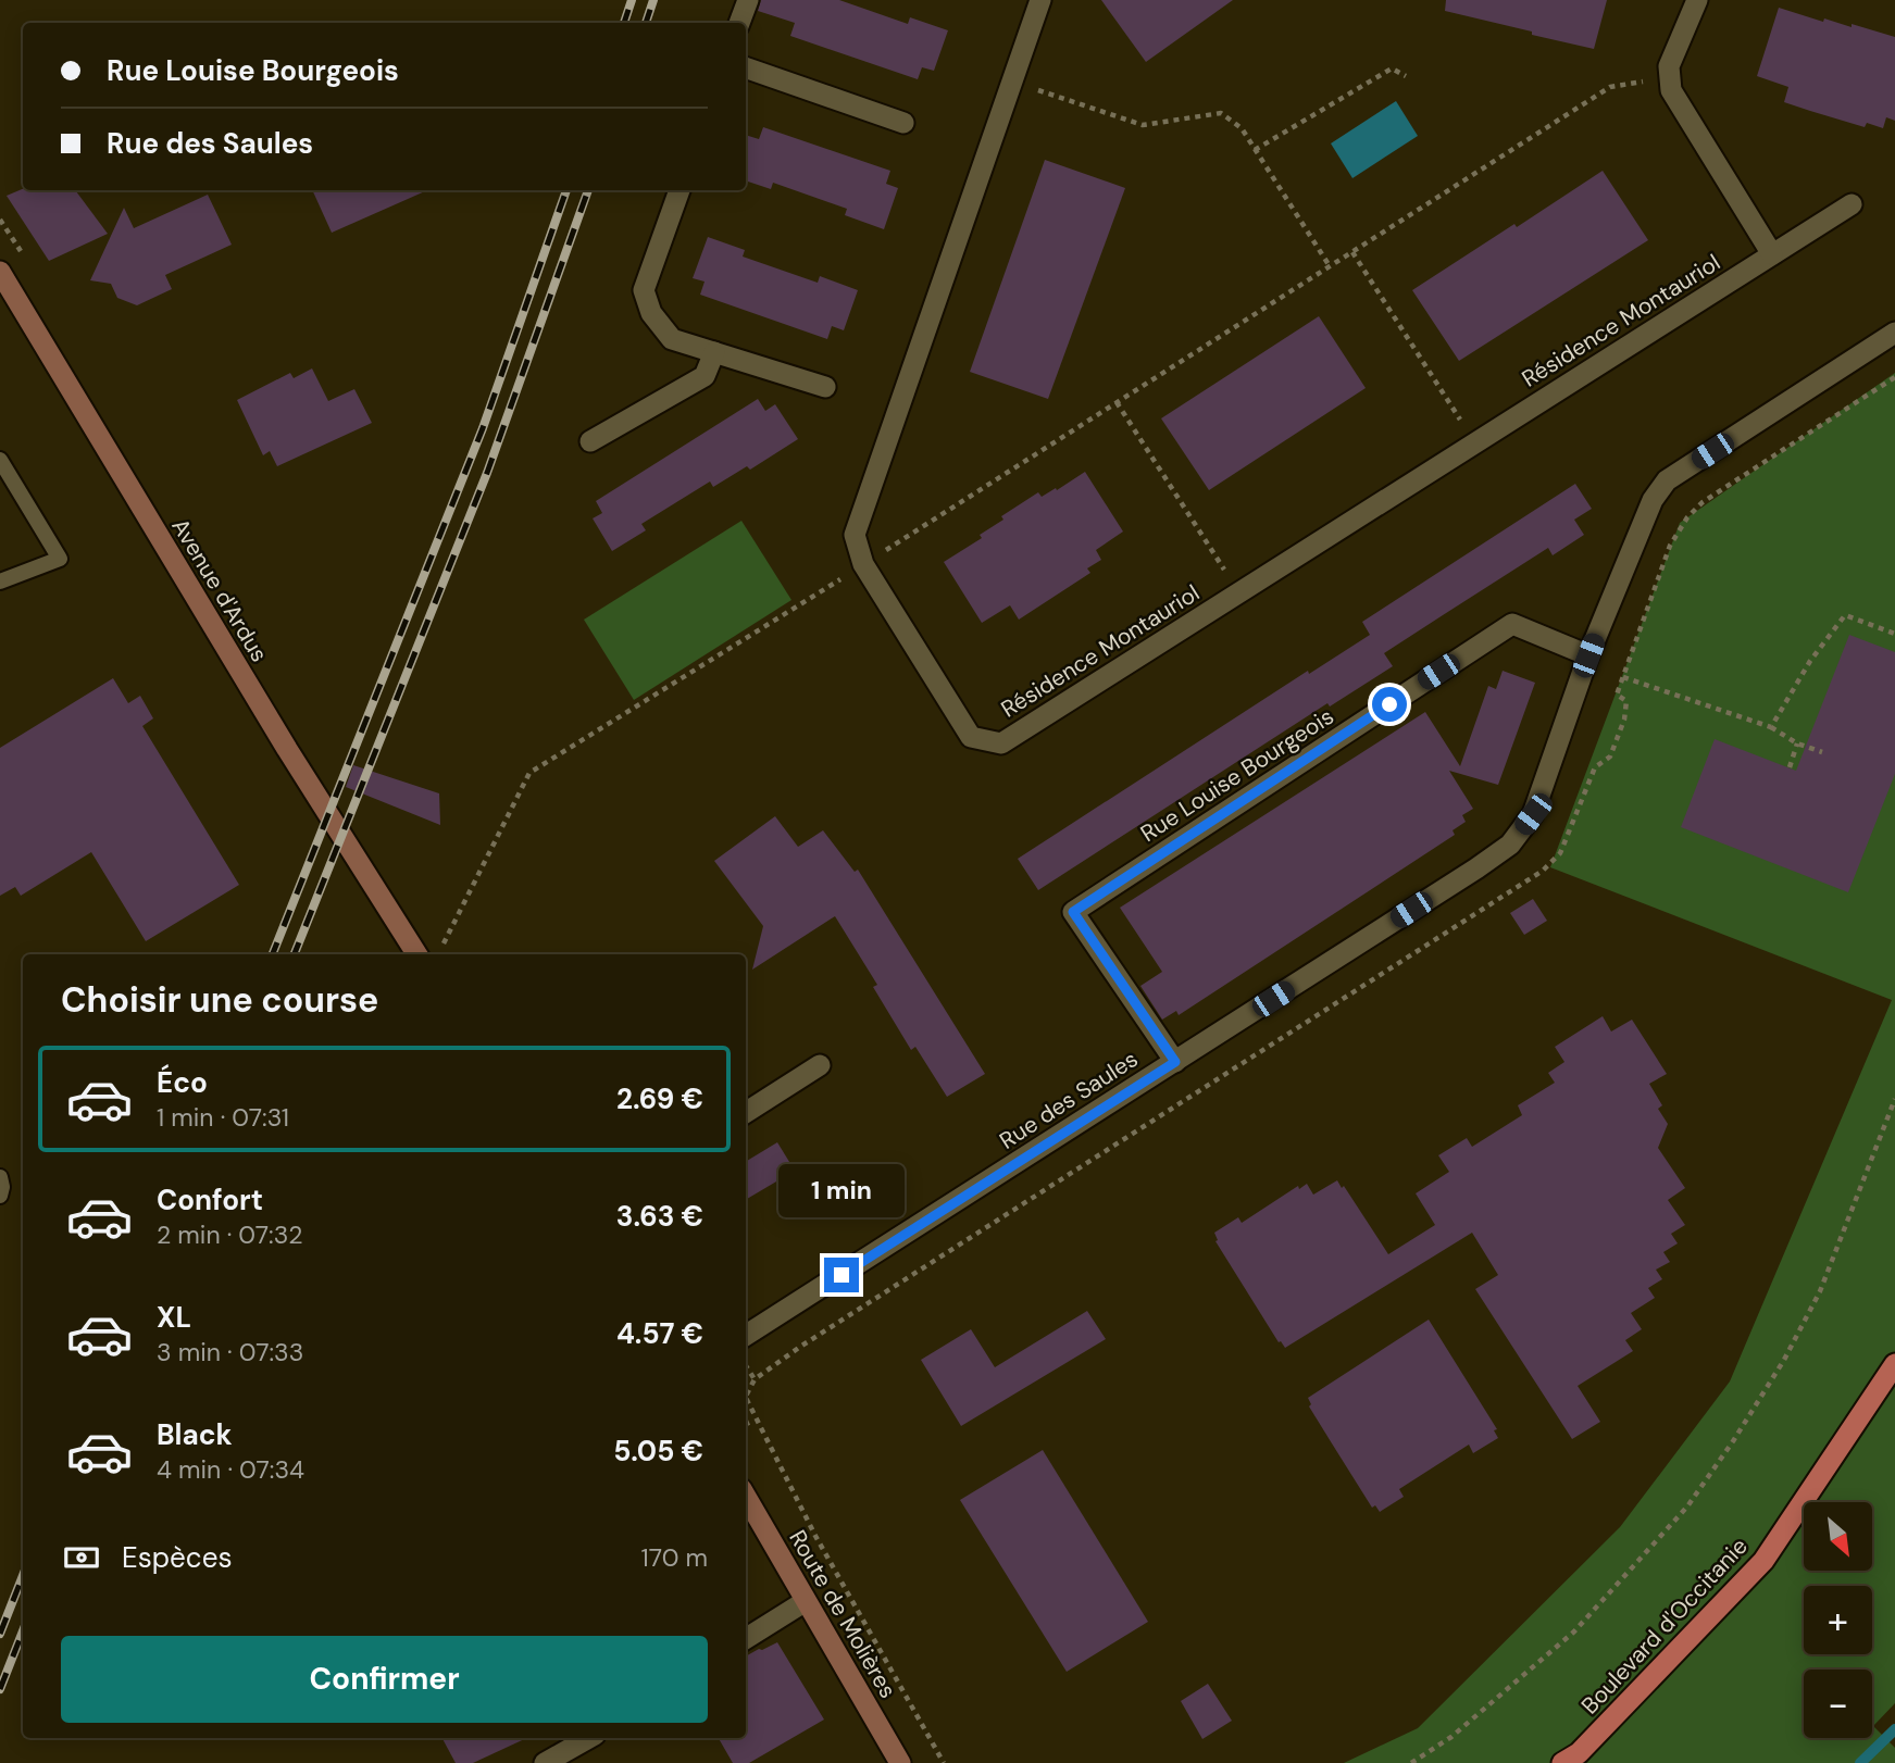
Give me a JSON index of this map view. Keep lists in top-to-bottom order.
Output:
{
  "streets": {
    "main road": ["Avenue d'Ardus", "Route de Molières", "Boulevard d'Occitanie"],
    "street": ["Résidence Montauriol", "Rue Louise Bourgeois", "Rue des Saules"]
  },
  "crossings": [
    ["Rue Louise Bourgeois", "Rue des Saules"]
  ],
  "north": "bottom right",
  "page": {
    "banner": ["Rue Louise Bourgeois", "Rue des Saules"],
    "heading": "Choisir une course",
    "list": [
      {
        "name": "Éco",
        "note": "1 min · 07:31",
        "value": "2.69 €"
      },
      {
        "name": "Confort",
        "note": "2 min · 07:32",
        "value": "3.63 €"
      },
      {
        "name": "XL",
        "note": "3 min · 07:33",
        "value": "4.57 €"
      },
      {
        "name": "Black",
        "note": "4 min · 07:34",
        "value": "5.05 €"
      }
    ],
    "bubble": "1 min",
    "map_buttons": ["+", "−"],
    "pay": ["Espèces", "170 m"],
    "buttons": "Confirmer"
  }
}
